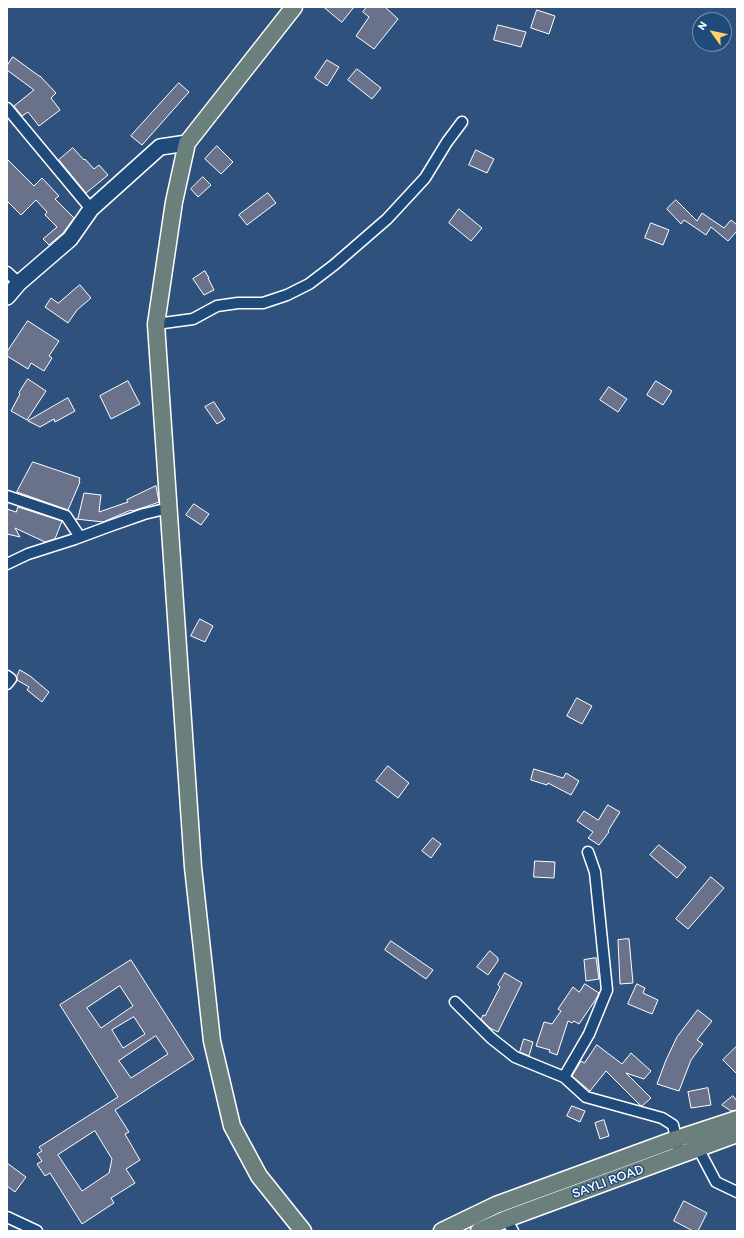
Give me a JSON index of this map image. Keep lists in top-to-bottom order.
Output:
{
  "streets": {
    "main road": ["SAYLI ROAD"]
  },
  "north": "top left"
}
